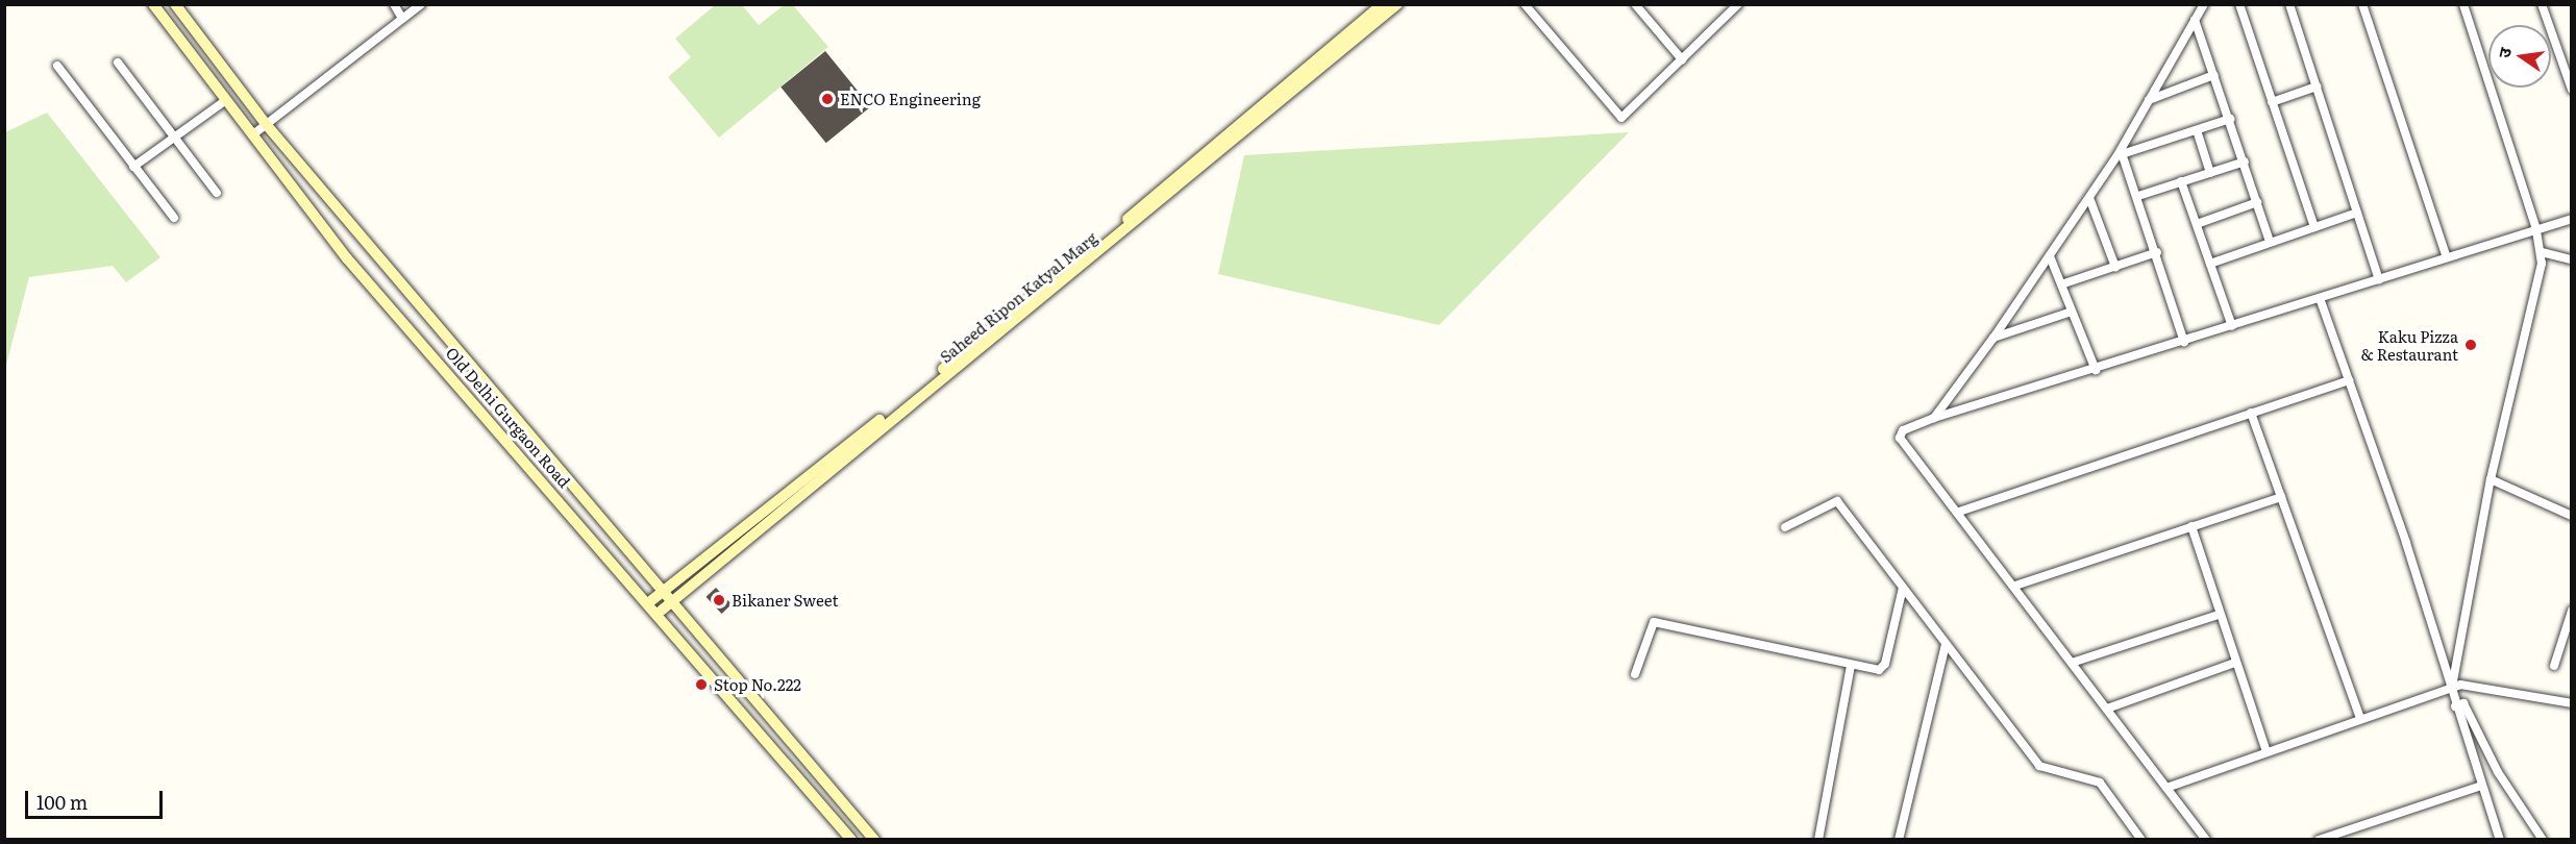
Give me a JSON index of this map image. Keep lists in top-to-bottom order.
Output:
{
  "streets": {
    "main road": ["Saheed Ripon Katyal Marg", "Old Delhi Gurgaon Road"]
  },
  "crossings": [
    ["Saheed Ripon Katyal Marg", "Old Delhi Gurgaon Road"]
  ],
  "places": [
    "ENCO Engineering",
    "Kaku Pizza & Restaurant",
    "Bikaner Sweet",
    "Stop No.222"
  ],
  "scale_bar": "100 m",
  "north": "left"
}
